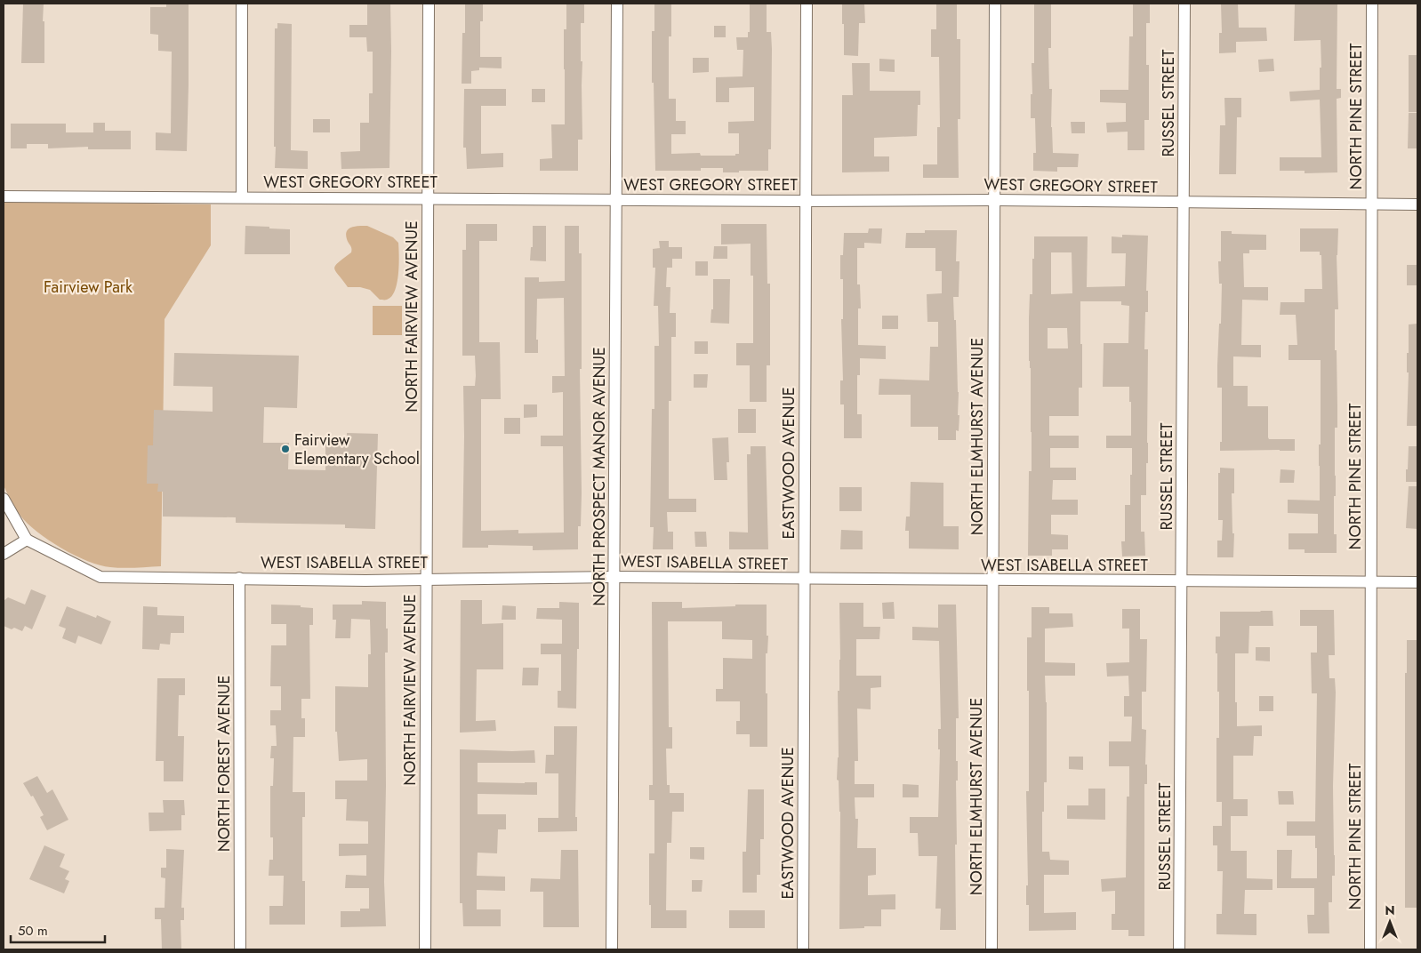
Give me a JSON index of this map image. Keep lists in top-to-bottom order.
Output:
{
  "streets": {
    "street": [
      "RUSSEL STREET",
      "NORTH PINE STREET",
      "WEST GREGORY STREET",
      "NORTH FAIRVIEW AVENUE",
      "NORTH ELMHURST AVENUE",
      "EASTWOOD AVENUE",
      "NORTH PROSPECT MANOR AVENUE",
      "WEST ISABELLA STREET",
      "NORTH FOREST AVENUE"
    ]
  },
  "crossings": [
    ["RUSSEL STREET", "WEST GREGORY STREET"],
    ["RUSSEL STREET", "WEST ISABELLA STREET"],
    ["NORTH PINE STREET", "WEST GREGORY STREET"],
    ["NORTH PINE STREET", "WEST ISABELLA STREET"],
    ["WEST GREGORY STREET", "NORTH FAIRVIEW AVENUE"],
    ["WEST GREGORY STREET", "NORTH ELMHURST AVENUE"],
    ["WEST GREGORY STREET", "EASTWOOD AVENUE"],
    ["WEST GREGORY STREET", "NORTH PROSPECT MANOR AVENUE"],
    ["NORTH FAIRVIEW AVENUE", "WEST ISABELLA STREET"],
    ["NORTH ELMHURST AVENUE", "WEST ISABELLA STREET"],
    ["EASTWOOD AVENUE", "WEST ISABELLA STREET"],
    ["NORTH PROSPECT MANOR AVENUE", "WEST ISABELLA STREET"],
    ["WEST ISABELLA STREET", "NORTH FOREST AVENUE"]
  ],
  "parks": ["Fairview Park"],
  "places": ["Fairview Elementary School"],
  "scale_bar": "50 m",
  "north": "top"
}
